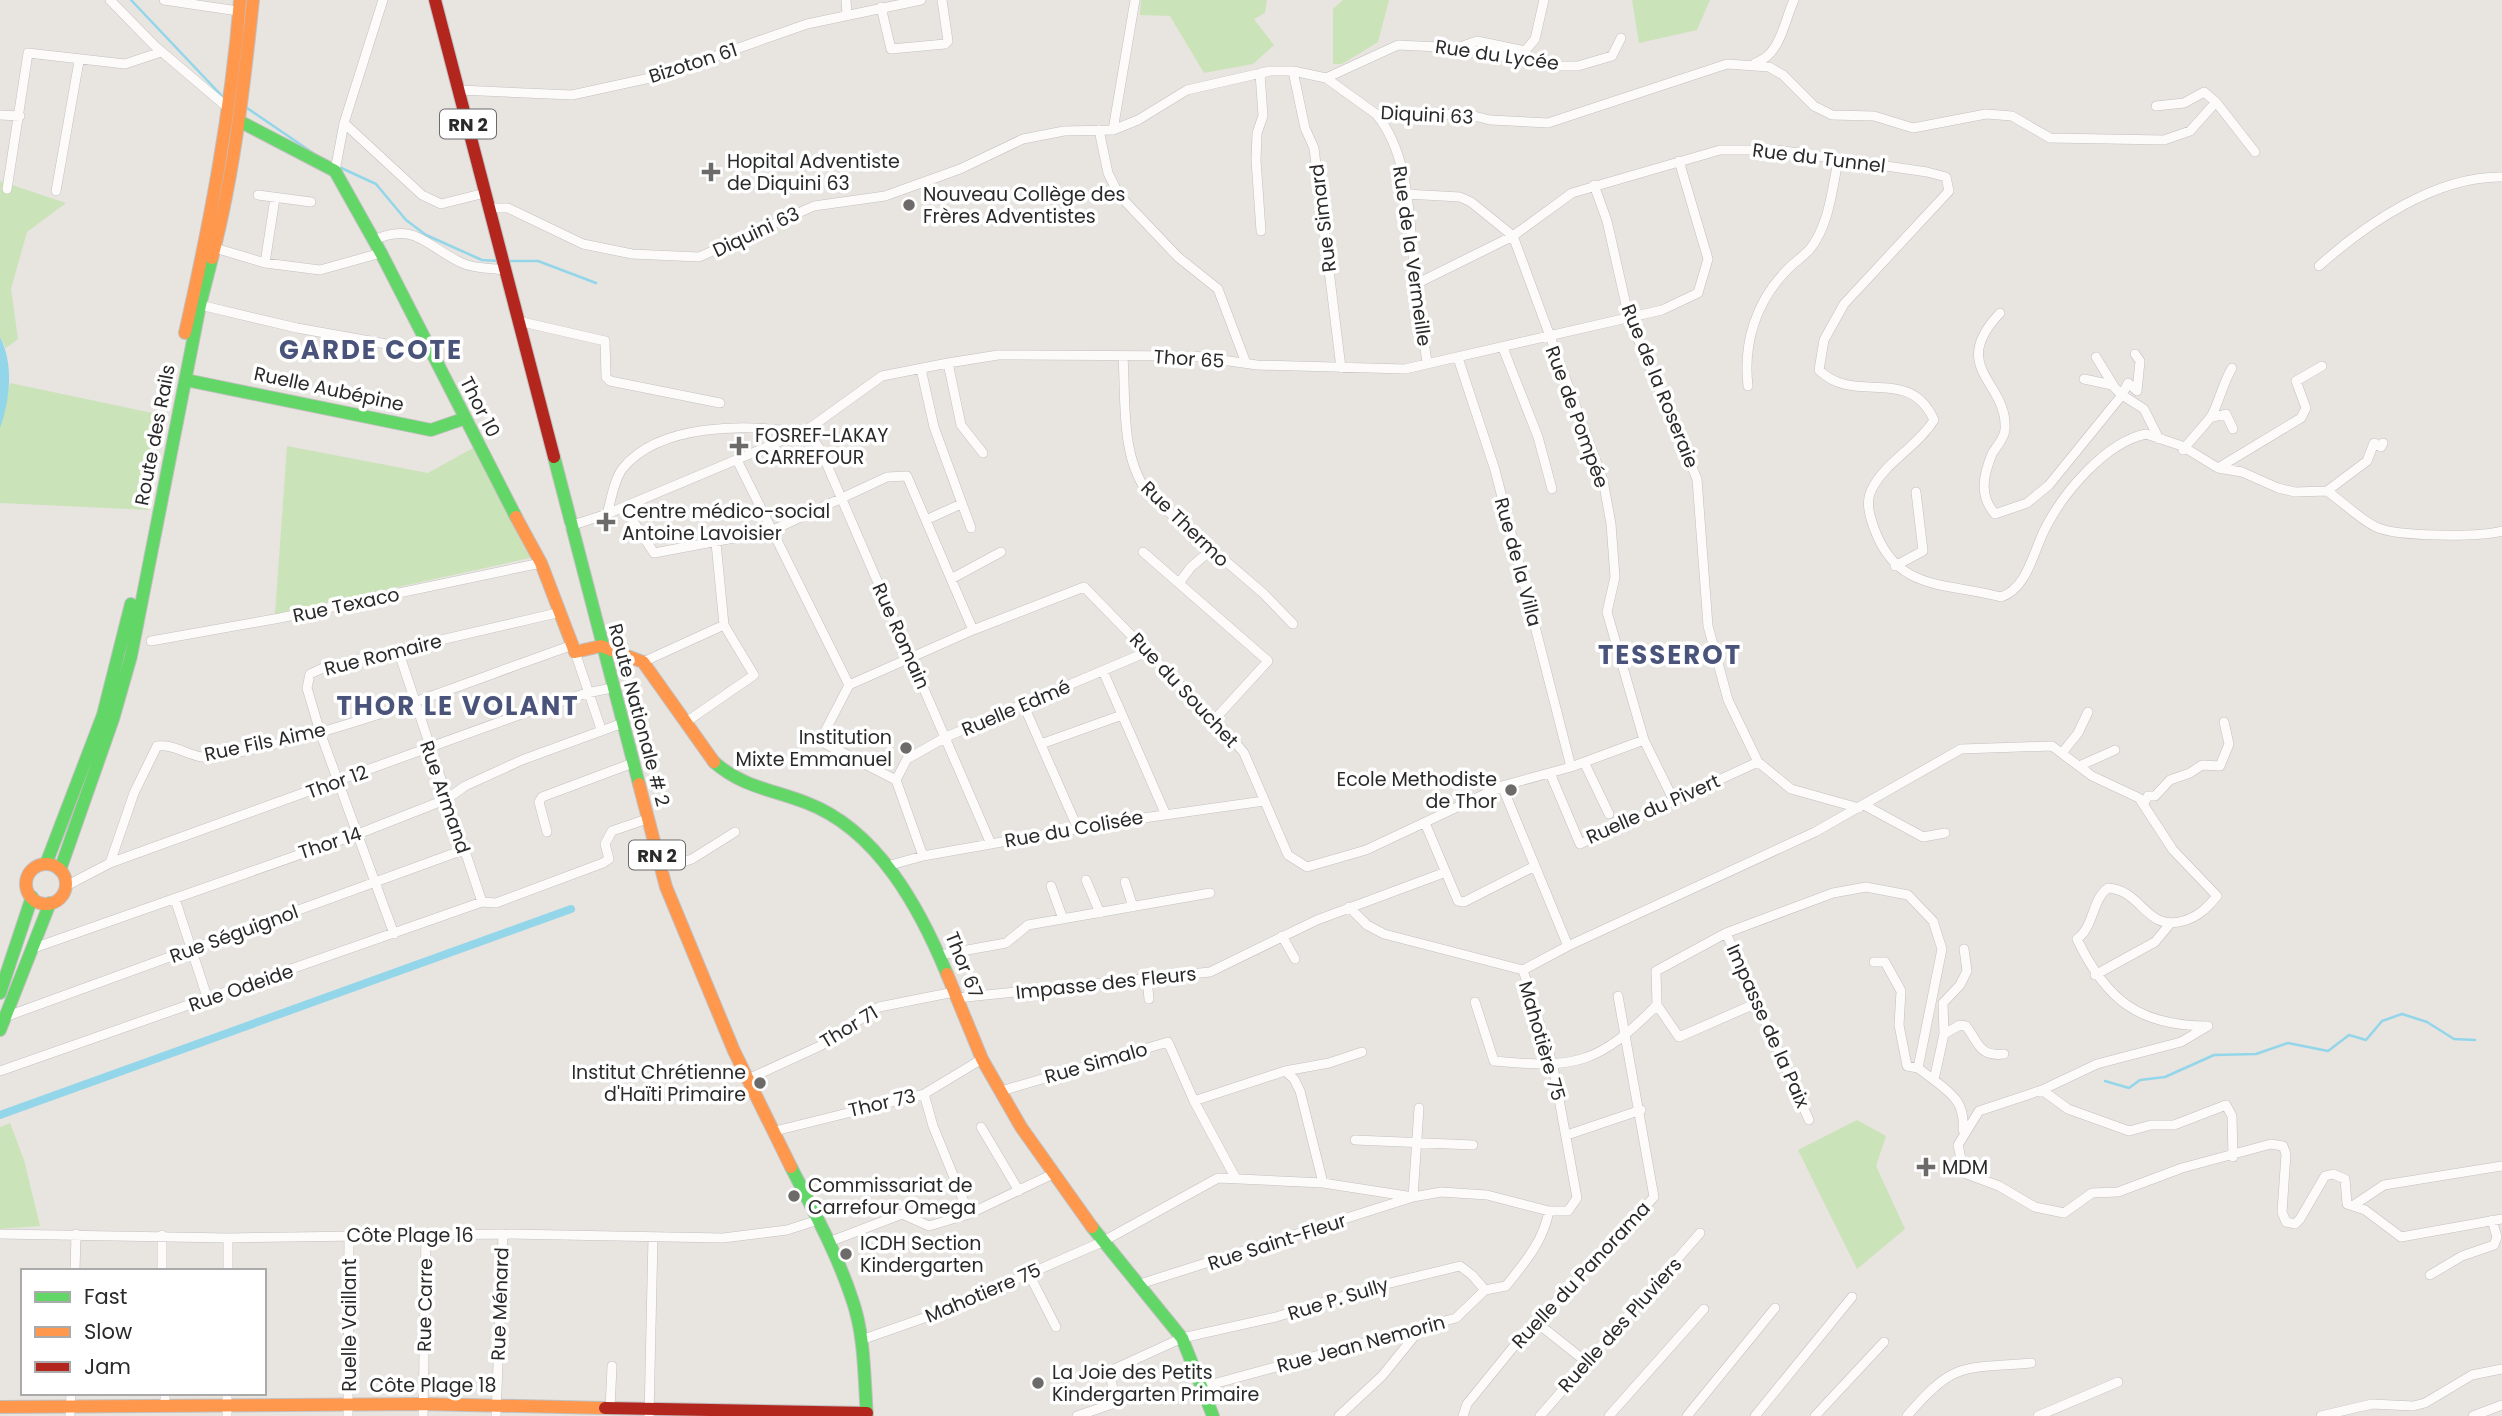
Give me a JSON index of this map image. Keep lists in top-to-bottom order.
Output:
{
  "streets": {
    "main road": [
      "RN 2",
      "Ruelle Aubépine",
      "Thor 10",
      "Route des Rails",
      "Route Nationale # 2",
      "Thor 67",
      "Côte Plage 18"
    ],
    "street": [
      "Rue du Lycée",
      "Bizoton 61",
      "Diquini 63",
      "Rue du Tunnel",
      "Rue Simard",
      "Rue de la Vermeille",
      "Thor 65",
      "Rue de la Roseraie",
      "Rue de Pompée",
      "Rue Thermo",
      "Rue de la Villa",
      "Rue Texaco",
      "Rue Romain",
      "Rue Romaire",
      "Rue du Souchet",
      "Ruelle Edmé",
      "Rue Fils Aime",
      "Thor 12",
      "Rue Armand",
      "Ruelle du Pivert",
      "Rue du Colisée",
      "Thor 14",
      "Rue Séguignol",
      "Impasse des Fleurs",
      "Rue Odeide",
      "Impasse de la Paix",
      "Thor 71",
      "Mahotière 75",
      "Rue Simalo",
      "Thor 73",
      "Côte Plage 16",
      "Rue Saint-Fleur",
      "Ruelle du Panorama",
      "Mahotiere 75",
      "Rue P. Sully",
      "Rue Ménard",
      "Rue Carre",
      "Ruelle Vaillant",
      "Ruelle des Pluviers",
      "Rue Jean Nemorin"
    ]
  },
  "crossings": [
    ["Rue du Lycée", "Diquini 63"],
    ["Bizoton 61", "Route Nationale # 2"],
    ["Diquini 63", "Rue Simard"],
    ["Diquini 63", "Rue de la Vermeille"],
    ["Diquini 63", "Route Nationale # 2"],
    ["Rue du Tunnel", "Rue de la Vermeille"],
    ["Rue du Tunnel", "Thor 65"],
    ["Rue du Tunnel", "Rue de la Roseraie"],
    ["Rue du Tunnel", "Rue de Pompée"],
    ["Rue Simard", "Thor 65"],
    ["Rue de la Vermeille", "Thor 65"],
    ["Thor 65", "Rue de la Roseraie"],
    ["Thor 65", "Rue de Pompée"],
    ["Thor 65", "Rue Thermo"],
    ["Thor 65", "Rue de la Villa"],
    ["Thor 65", "Rue Romain"],
    ["Thor 65", "Route Nationale # 2"],
    ["Rue de la Roseraie", "Ruelle du Pivert"],
    ["Rue de la Roseraie", "Mahotière 75"],
    ["Ruelle Aubépine", "Thor 10"],
    ["Ruelle Aubépine", "Route des Rails"],
    ["Thor 10", "Rue Texaco"],
    ["Thor 10", "Rue Romaire"],
    ["Thor 10", "Rue Fils Aime"],
    ["Thor 10", "Thor 12"],
    ["Thor 10", "Thor 14"],
    ["Rue de Pompée", "Rue du Souchet"],
    ["Rue de Pompée", "Ruelle du Pivert"],
    ["Route des Rails", "Thor 12"],
    ["Rue de la Villa", "Rue du Souchet"],
    ["Rue Romain", "Rue du Souchet"],
    ["Rue Romain", "Ruelle Edmé"],
    ["Rue Romain", "Rue du Colisée"],
    ["Rue Romaire", "Rue Fils Aime"],
    ["Rue Romaire", "Thor 12"],
    ["Rue Romaire", "Rue Armand"],
    ["Rue Romaire", "Thor 14"],
    ["Rue Romaire", "Rue Séguignol"],
    ["Rue Romaire", "Rue Odeide"],
    ["Rue du Souchet", "Ruelle Edmé"],
    ["Rue du Souchet", "Ruelle du Pivert"],
    ["Rue du Souchet", "Rue du Colisée"],
    ["Route Nationale # 2", "Thor 12"],
    ["Route Nationale # 2", "Thor 14"],
    ["Route Nationale # 2", "Rue Odeide"],
    ["Route Nationale # 2", "Thor 71"],
    ["Route Nationale # 2", "Thor 73"],
    ["Route Nationale # 2", "Côte Plage 16"],
    ["Route Nationale # 2", "Mahotiere 75"],
    ["Route Nationale # 2", "Côte Plage 18"],
    ["Rue Fils Aime", "Thor 12"],
    ["Rue Fils Aime", "Rue Armand"],
    ["Thor 12", "Rue Armand"],
    ["Rue Armand", "Thor 14"],
    ["Rue Armand", "Rue Séguignol"],
    ["Rue Armand", "Rue Odeide"],
    ["Rue du Colisée", "Thor 67"],
    ["Thor 67", "Impasse des Fleurs"],
    ["Thor 67", "Thor 71"],
    ["Thor 67", "Rue Simalo"],
    ["Thor 67", "Thor 73"],
    ["Thor 67", "Rue Saint-Fleur"],
    ["Thor 67", "Mahotiere 75"],
    ["Thor 67", "Rue P. Sully"],
    ["Thor 67", "Rue Jean Nemorin"],
    ["Impasse des Fleurs", "Thor 71"],
    ["Mahotière 75", "Rue Jean Nemorin"],
    ["Côte Plage 16", "Rue Ménard"],
    ["Côte Plage 16", "Rue Carre"],
    ["Côte Plage 16", "Ruelle Vaillant"],
    ["Rue P. Sully", "Rue Jean Nemorin"],
    ["Rue Ménard", "Côte Plage 18"],
    ["Rue Carre", "Côte Plage 18"],
    ["Ruelle Vaillant", "Côte Plage 18"]
  ],
  "districts": ["GARDE COTE", "TESSEROT", "THOR LE VOLANT"],
  "places": {
    "health": [
      "Hopital Adventiste de Diquini 63",
      "FOSREF-LAKAY CARREFOUR",
      "Centre médico-social Antoine Lavoisier",
      "MDM"
    ],
    "other": [
      "Nouveau Collège des Frères Adventistes",
      "Institution Mixte Emmanuel",
      "Ecole Methodiste de Thor",
      "Institut Chrétienne d'Haïti Primaire",
      "Commissariat de Carrefour Omega",
      "ICDH Section Kindergarten",
      "La Joie des Petits Kindergarten Primaire"
    ]
  },
  "legend": ["Fast", "Slow", "Jam"]
}
